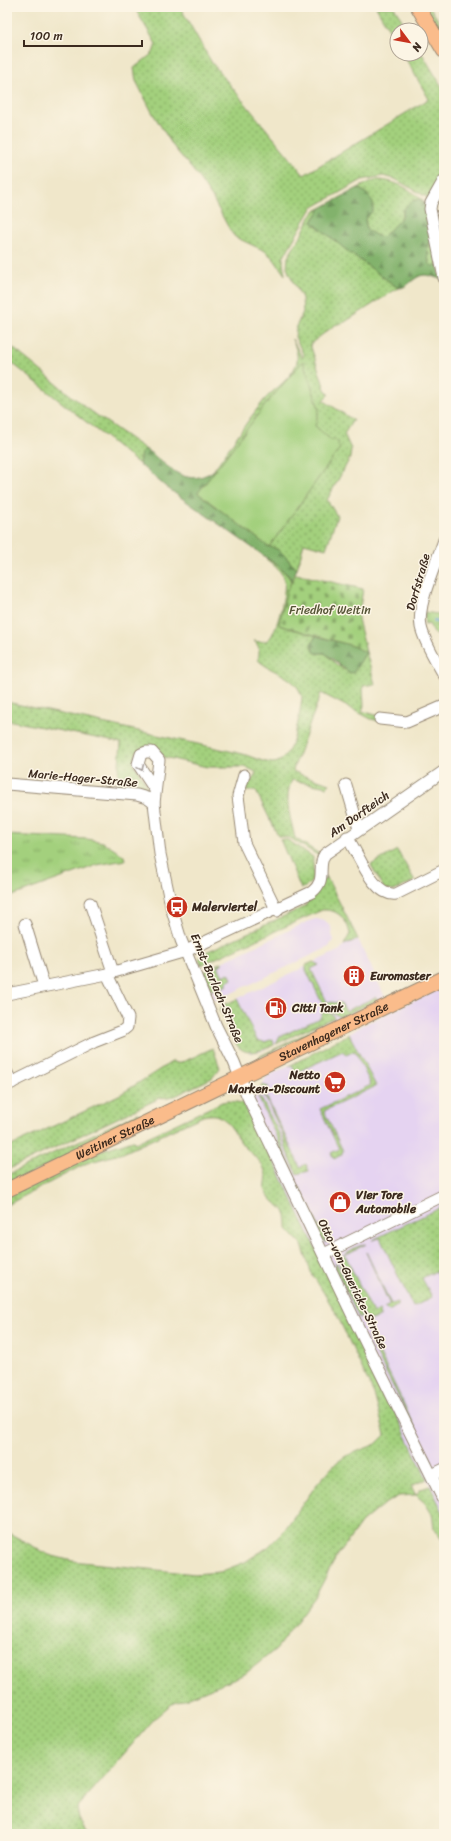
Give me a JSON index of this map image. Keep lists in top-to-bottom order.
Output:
{
  "streets": {
    "main road": ["Stavenhagener Straße", "Weitiner Straße"],
    "street": [
      "Dorfstraße",
      "Marie-Hager-Straße",
      "Am Dorfteich",
      "Ernst-Barlach-Straße",
      "Otto-von-Guericke-Straße"
    ]
  },
  "crossings": [
    ["Marie-Hager-Straße", "Ernst-Barlach-Straße"],
    ["Ernst-Barlach-Straße", "Stavenhagener Straße"],
    ["Ernst-Barlach-Straße", "Otto-von-Guericke-Straße"],
    ["Stavenhagener Straße", "Weitiner Straße"],
    ["Stavenhagener Straße", "Otto-von-Guericke-Straße"]
  ],
  "parks": ["Friedhof Weitin"],
  "places": {
    "bus stop": ["Malerviertel"],
    "building": ["Euromaster"],
    "fuel station": ["Citti Tank"],
    "supermarket": ["Netto Marken-Discount"],
    "shop": ["Vier Tore Automobile"]
  },
  "scale_bar": "100 m",
  "north": "bottom right"
}
